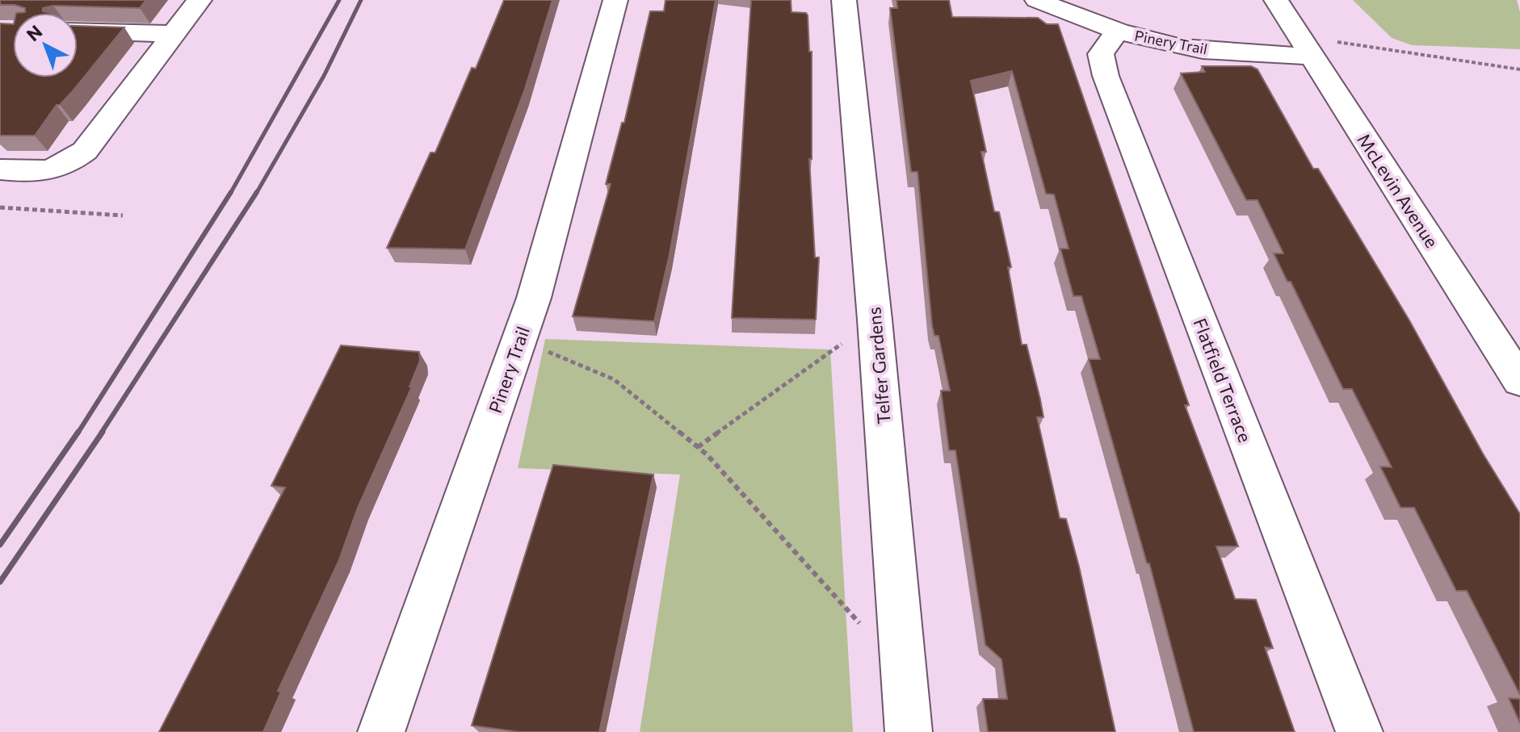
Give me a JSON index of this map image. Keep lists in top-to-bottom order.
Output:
{
  "streets": {
    "street": [
      "Pinery Trail",
      "McLevin Avenue",
      "Telfer Gardens",
      "Flatfield Terrace"
    ]
  },
  "crossings": [
    ["Pinery Trail", "McLevin Avenue"],
    ["Pinery Trail", "Flatfield Terrace"]
  ],
  "north": "top left"
}
